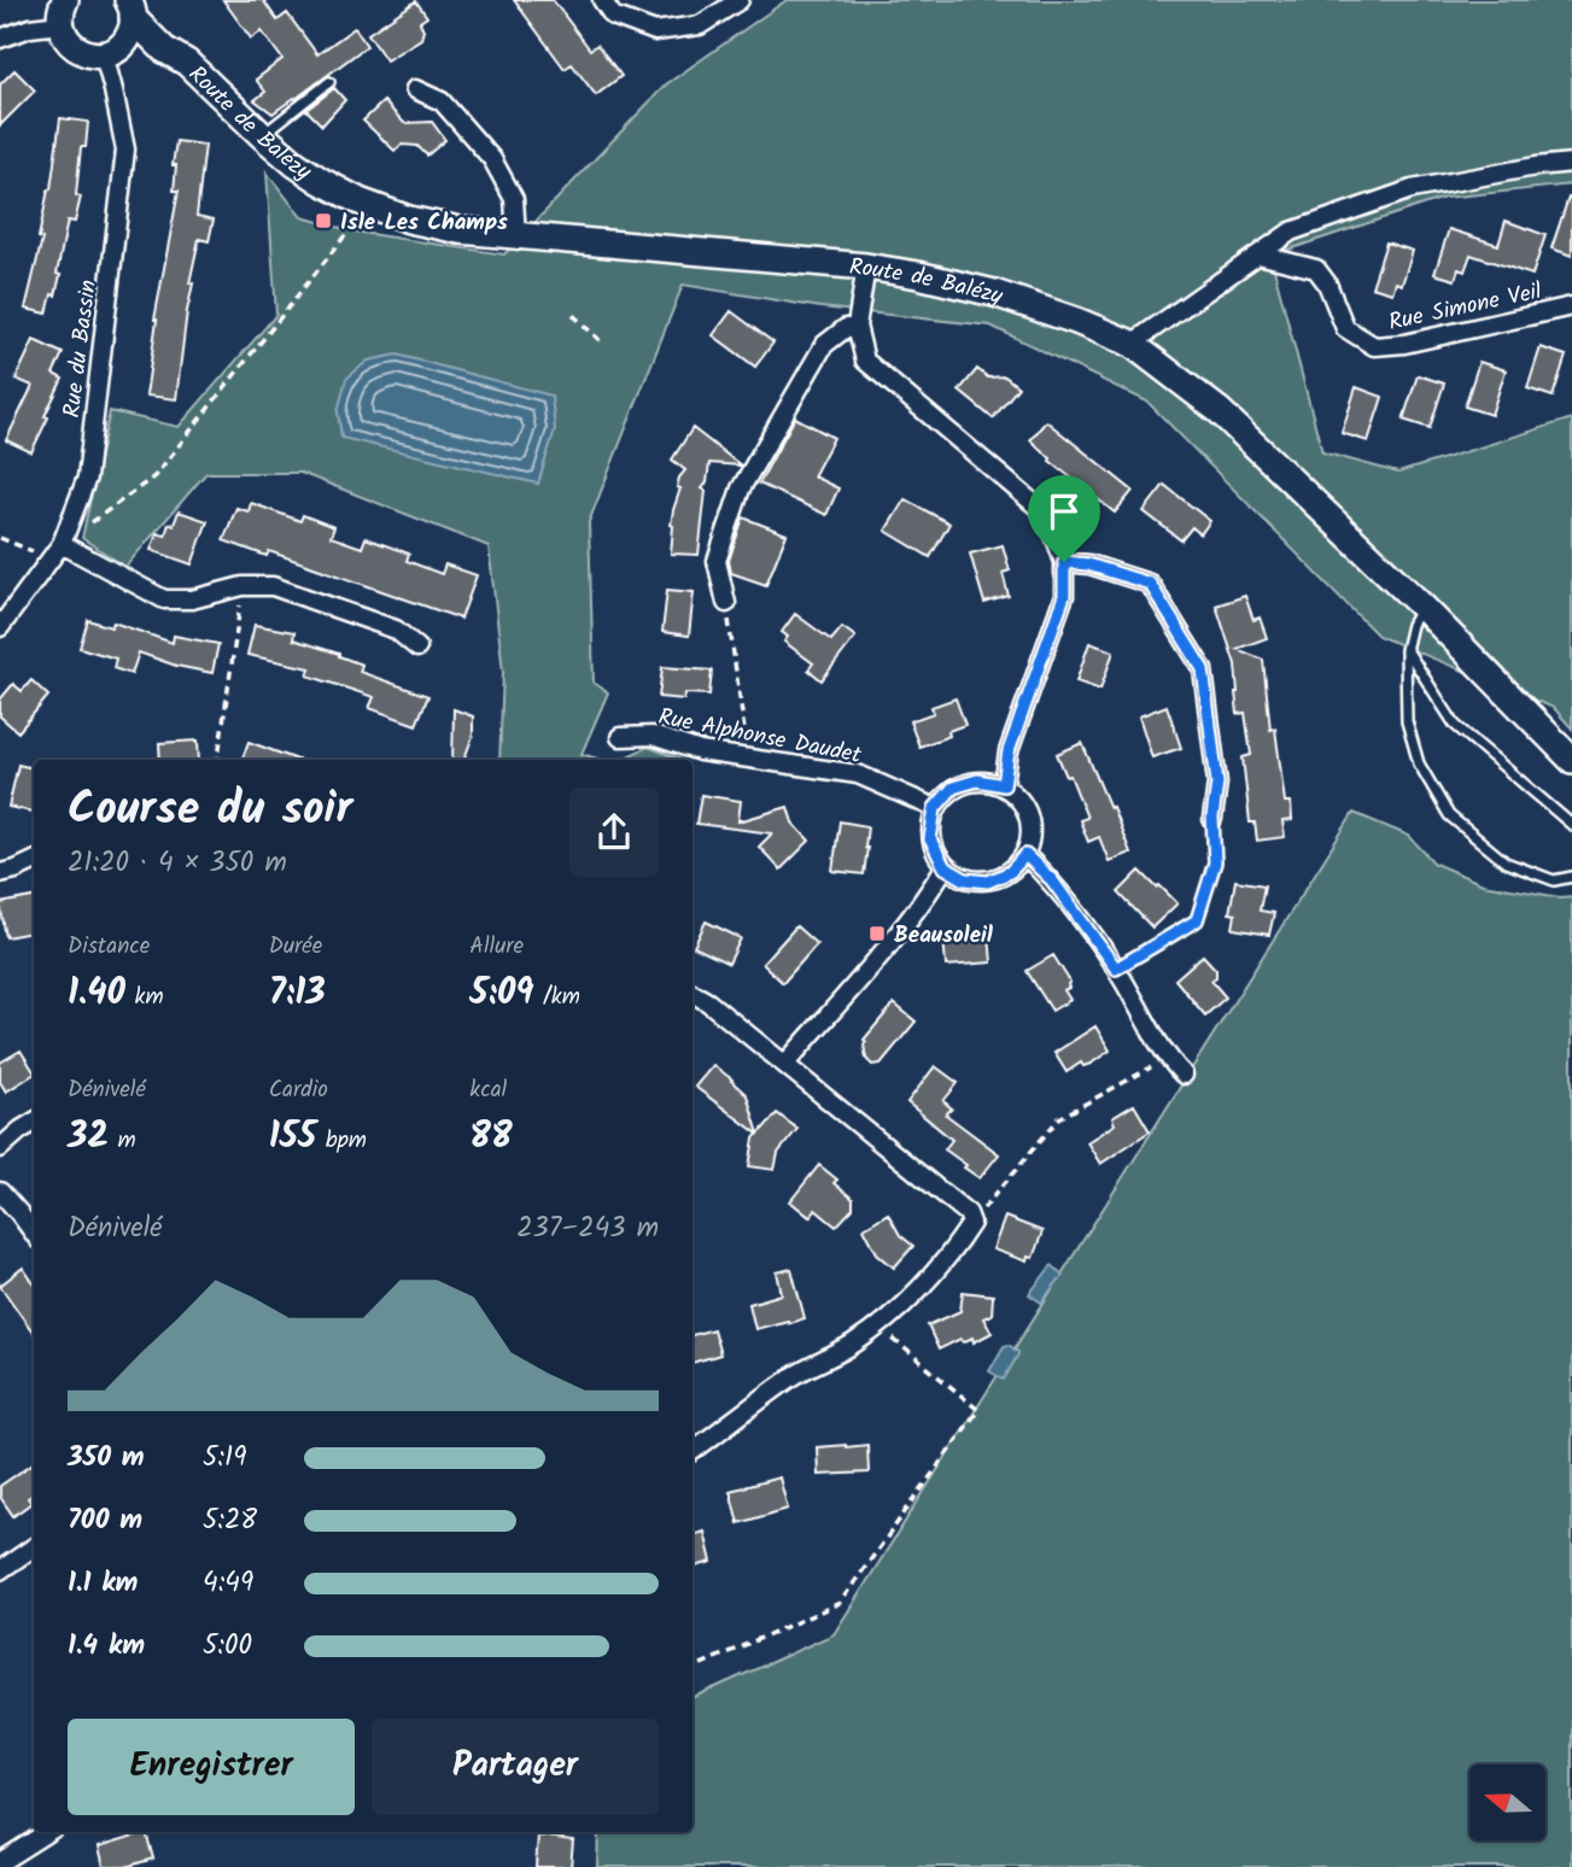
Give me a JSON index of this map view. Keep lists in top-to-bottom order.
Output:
{
  "streets": {
    "main road": ["Route de Balézy"],
    "street": ["Rue Simone Veil", "Rue du Bassin", "Rue Alphonse Daudet"]
  },
  "crossings": [
    ["Route de Balézy", "Rue du Bassin"]
  ],
  "places": {
    "transit": ["Isle Les Champs", "Beausoleil"]
  },
  "north": "left",
  "page": {
    "heading": ["Course du soir", "21:20 · 4 × 350 m"],
    "stats": [
      ["Distance", "1.40 km"],
      ["Durée", "7:13"],
      ["Allure", "5:09 /km"],
      ["Dénivelé", "32 m"],
      ["Cardio", "155 bpm"],
      ["kcal", "88"]
    ],
    "chart": ["Dénivelé", "237–243 m"],
    "list": [
      {
        "name": "350 m",
        "note": "5:19"
      },
      {
        "name": "700 m",
        "note": "5:28"
      },
      {
        "name": "1.1 km",
        "note": "4:49"
      },
      {
        "name": "1.4 km",
        "note": "5:00"
      }
    ],
    "buttons": ["Enregistrer", "Partager"]
  }
}
